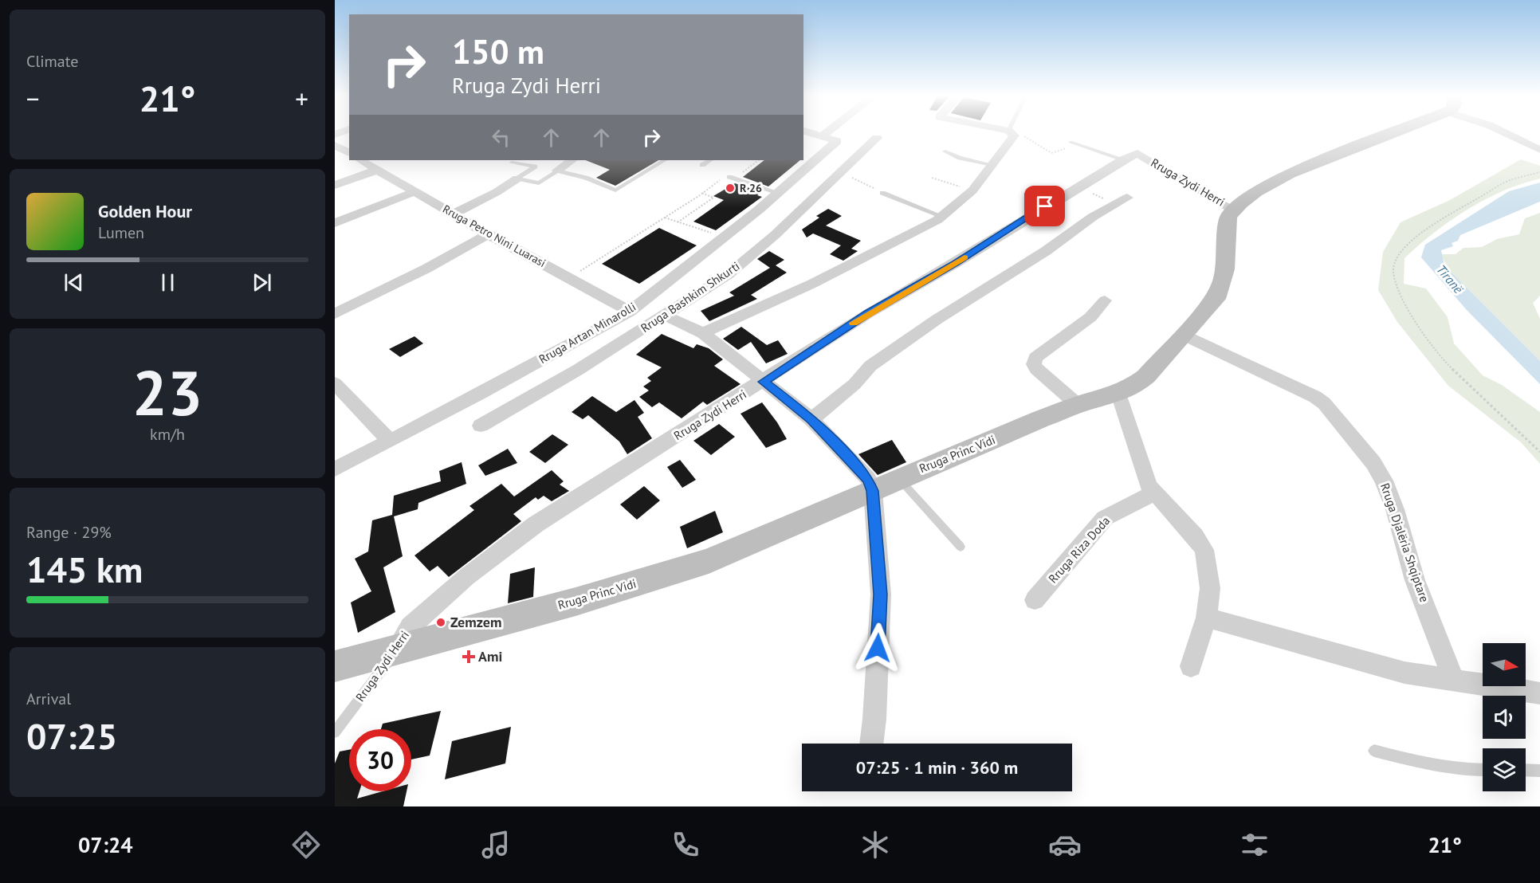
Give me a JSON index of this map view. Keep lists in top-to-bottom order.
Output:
{
  "streets": {
    "street": [
      "Rruga Zydi Herri",
      "Rruga Petro Nini Luarasi",
      "Rruga Bashkim Shkurti",
      "Rruga Artan Minarolli",
      "Rruga Princ Vidi",
      "Rruga Djalëria Shqiptare",
      "Rruga Riza Doda"
    ]
  },
  "crossings": [
    ["Rruga Zydi Herri", "Rruga Princ Vidi"],
    ["Rruga Petro Nini Luarasi", "Rruga Artan Minarolli"],
    ["Rruga Princ Vidi", "Rruga Djalëria Shqiptare"]
  ],
  "water": ["Tiranë"],
  "places": {
    "other": ["R 26", "Zemzem"],
    "health": ["Ami"]
  },
  "north": "right",
  "page": {
    "tile": [
      "Climate",
      ["23", "km/h"],
      ["Range · 29%", "145 km"],
      ["Arrival", "07:25"]
    ],
    "turn": ["150 m", "Rruga Zydi Herri"],
    "heat": ["−", "21°", "+"],
    "song": ["Golden Hour", "Lumen"],
    "limit": "30",
    "trip": "07:25 · 1 min · 360 m",
    "tabs": ["07:24", "21°"]
  }
}
